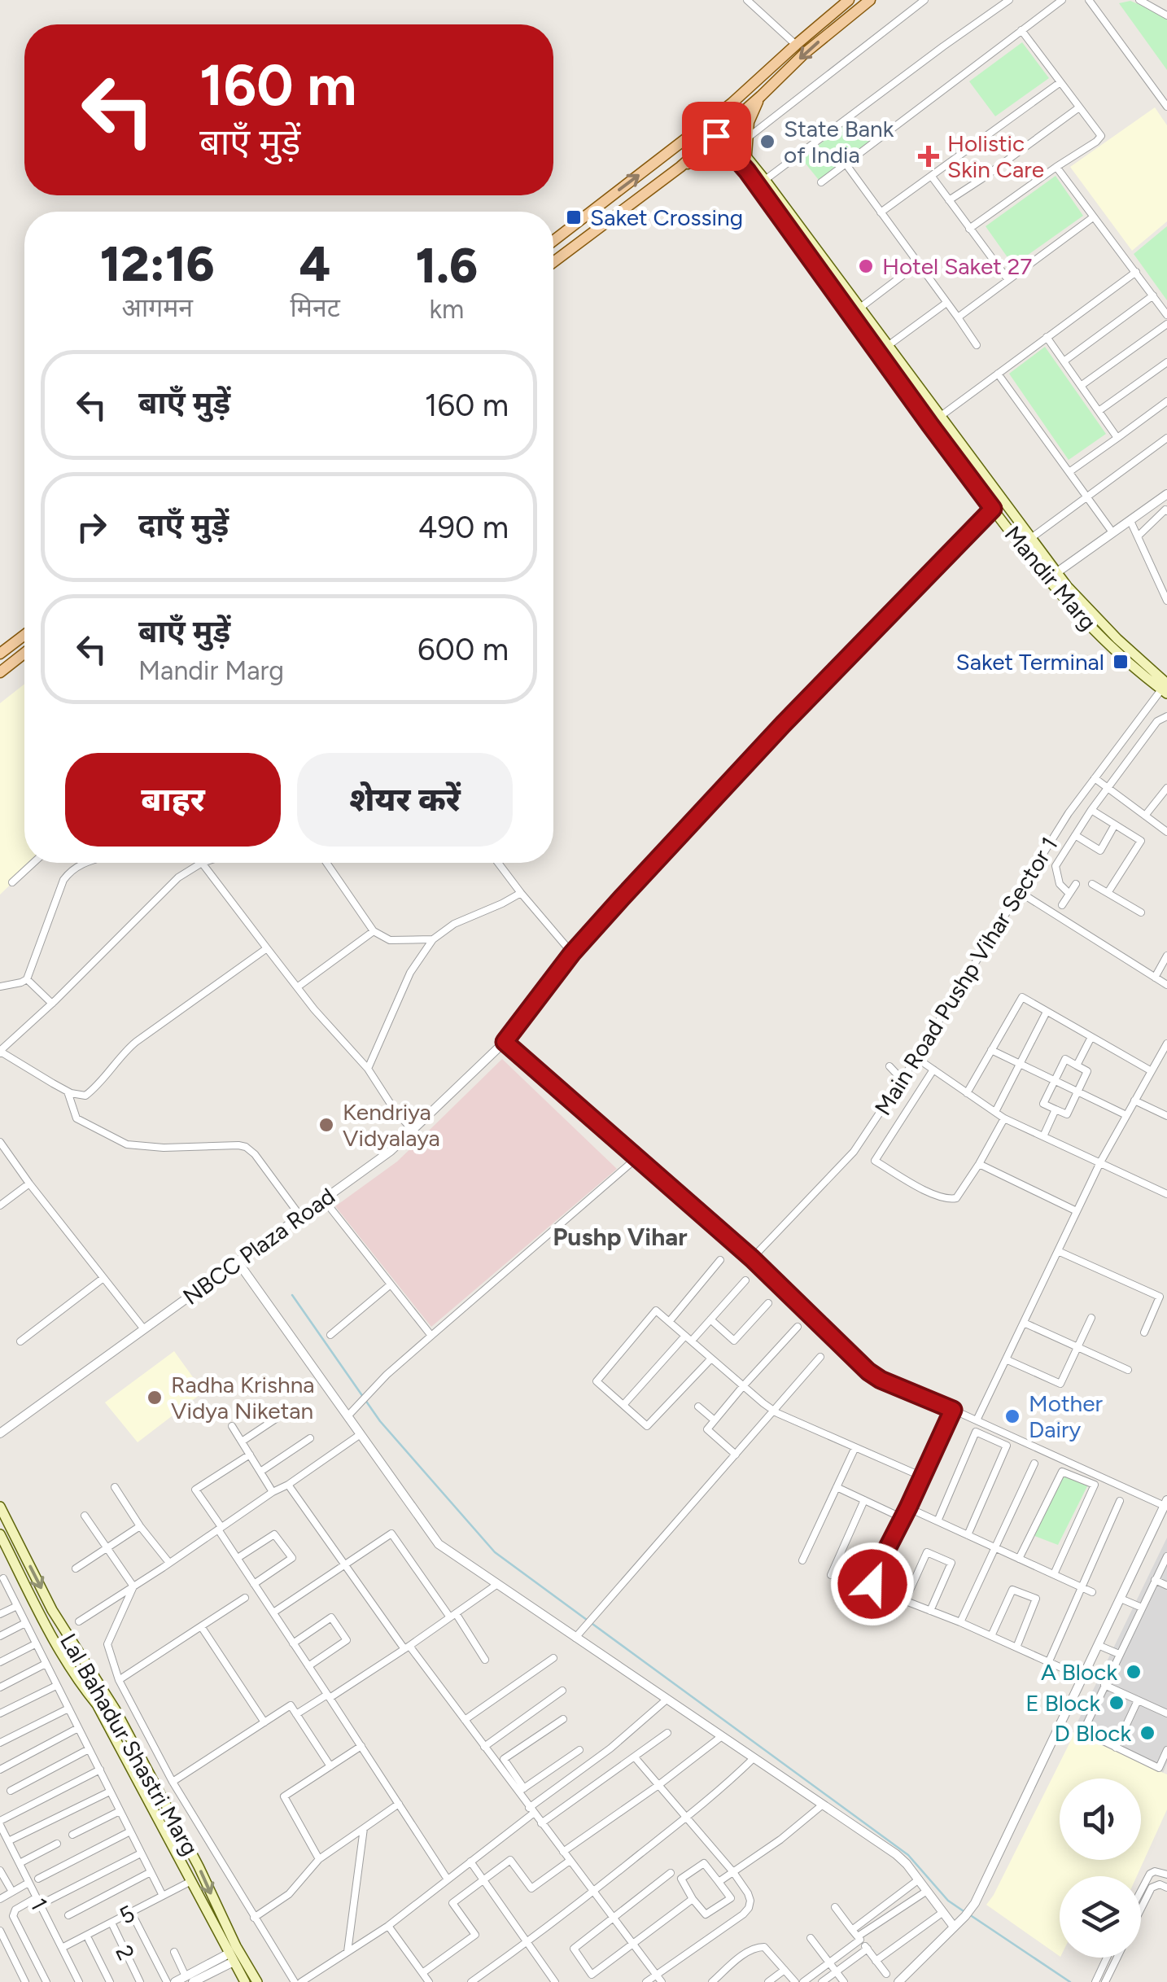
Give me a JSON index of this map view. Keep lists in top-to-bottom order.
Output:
{
  "streets": {
    "main road": ["Mandir Marg", "Lal Bahadur Shastri Marg"],
    "street": [
      "Main Road Pushp Vihar Sector 1",
      "NBCC Plaza Road",
      "1",
      "5",
      "2"
    ]
  },
  "crossings": [
    ["Mandir Marg", "Main Road Pushp Vihar Sector 1"],
    ["Mandir Marg", "NBCC Plaza Road"],
    ["Lal Bahadur Shastri Marg", "5"],
    ["1", "5"],
    ["5", "2"]
  ],
  "districts": ["Pushp Vihar"],
  "places": {
    "other": [
      "State Bank of India",
      "Hotel Saket 27",
      "Kendriya Vidyalaya",
      "Radha Krishna Vidya Niketan",
      "Mother Dairy",
      "A Block",
      "E Block",
      "D Block"
    ],
    "health": ["Holistic Skin Care"],
    "transit": ["Saket Crossing", "Saket Terminal"]
  },
  "page": {
    "turn": ["160 m", "बाएँ मुड़ें"],
    "eta": [
      "12:16",
      "आगमन",
      "4",
      "मिनट",
      "1.6",
      "km"
    ],
    "list": [
      {
        "name": "बाएँ मुड़ें",
        "value": "160 m"
      },
      {
        "name": "दाएँ मुड़ें",
        "value": "490 m"
      },
      {
        "name": "बाएँ मुड़ें",
        "note": "Mandir Marg",
        "value": "600 m"
      }
    ],
    "buttons": ["बाहर", "शेयर करें"]
  }
}
